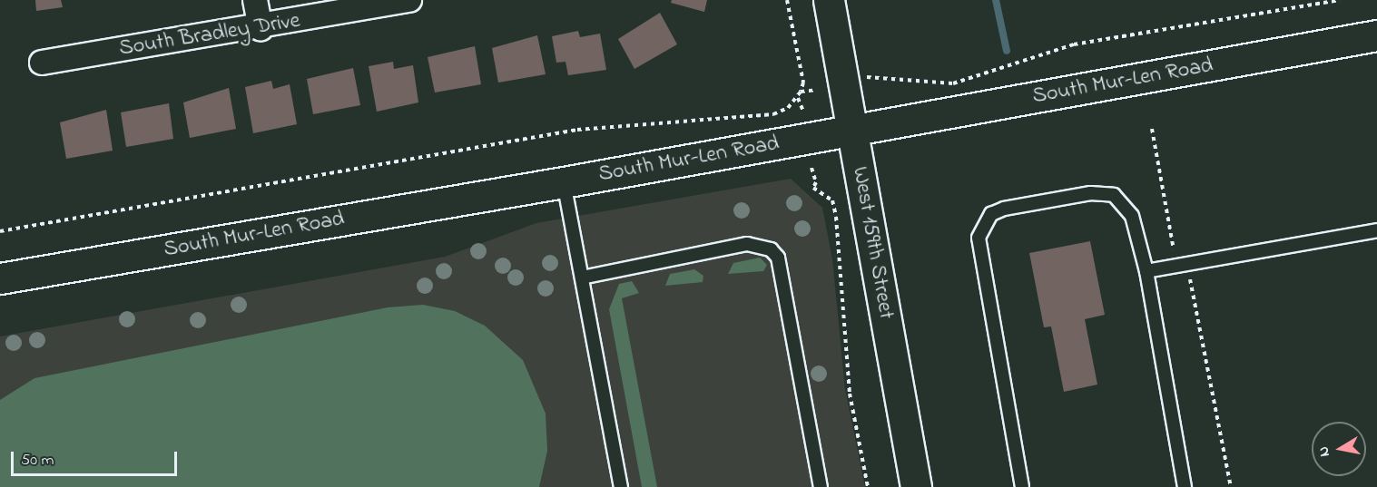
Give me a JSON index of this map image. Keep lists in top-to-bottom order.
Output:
{
  "streets": {
    "main road": ["South Mur-Len Road", "West 159th Street"],
    "street": ["South Bradley Drive"]
  },
  "crossings": [
    ["South Mur-Len Road", "West 159th Street"]
  ],
  "scale_bar": "50 m",
  "north": "left"
}
